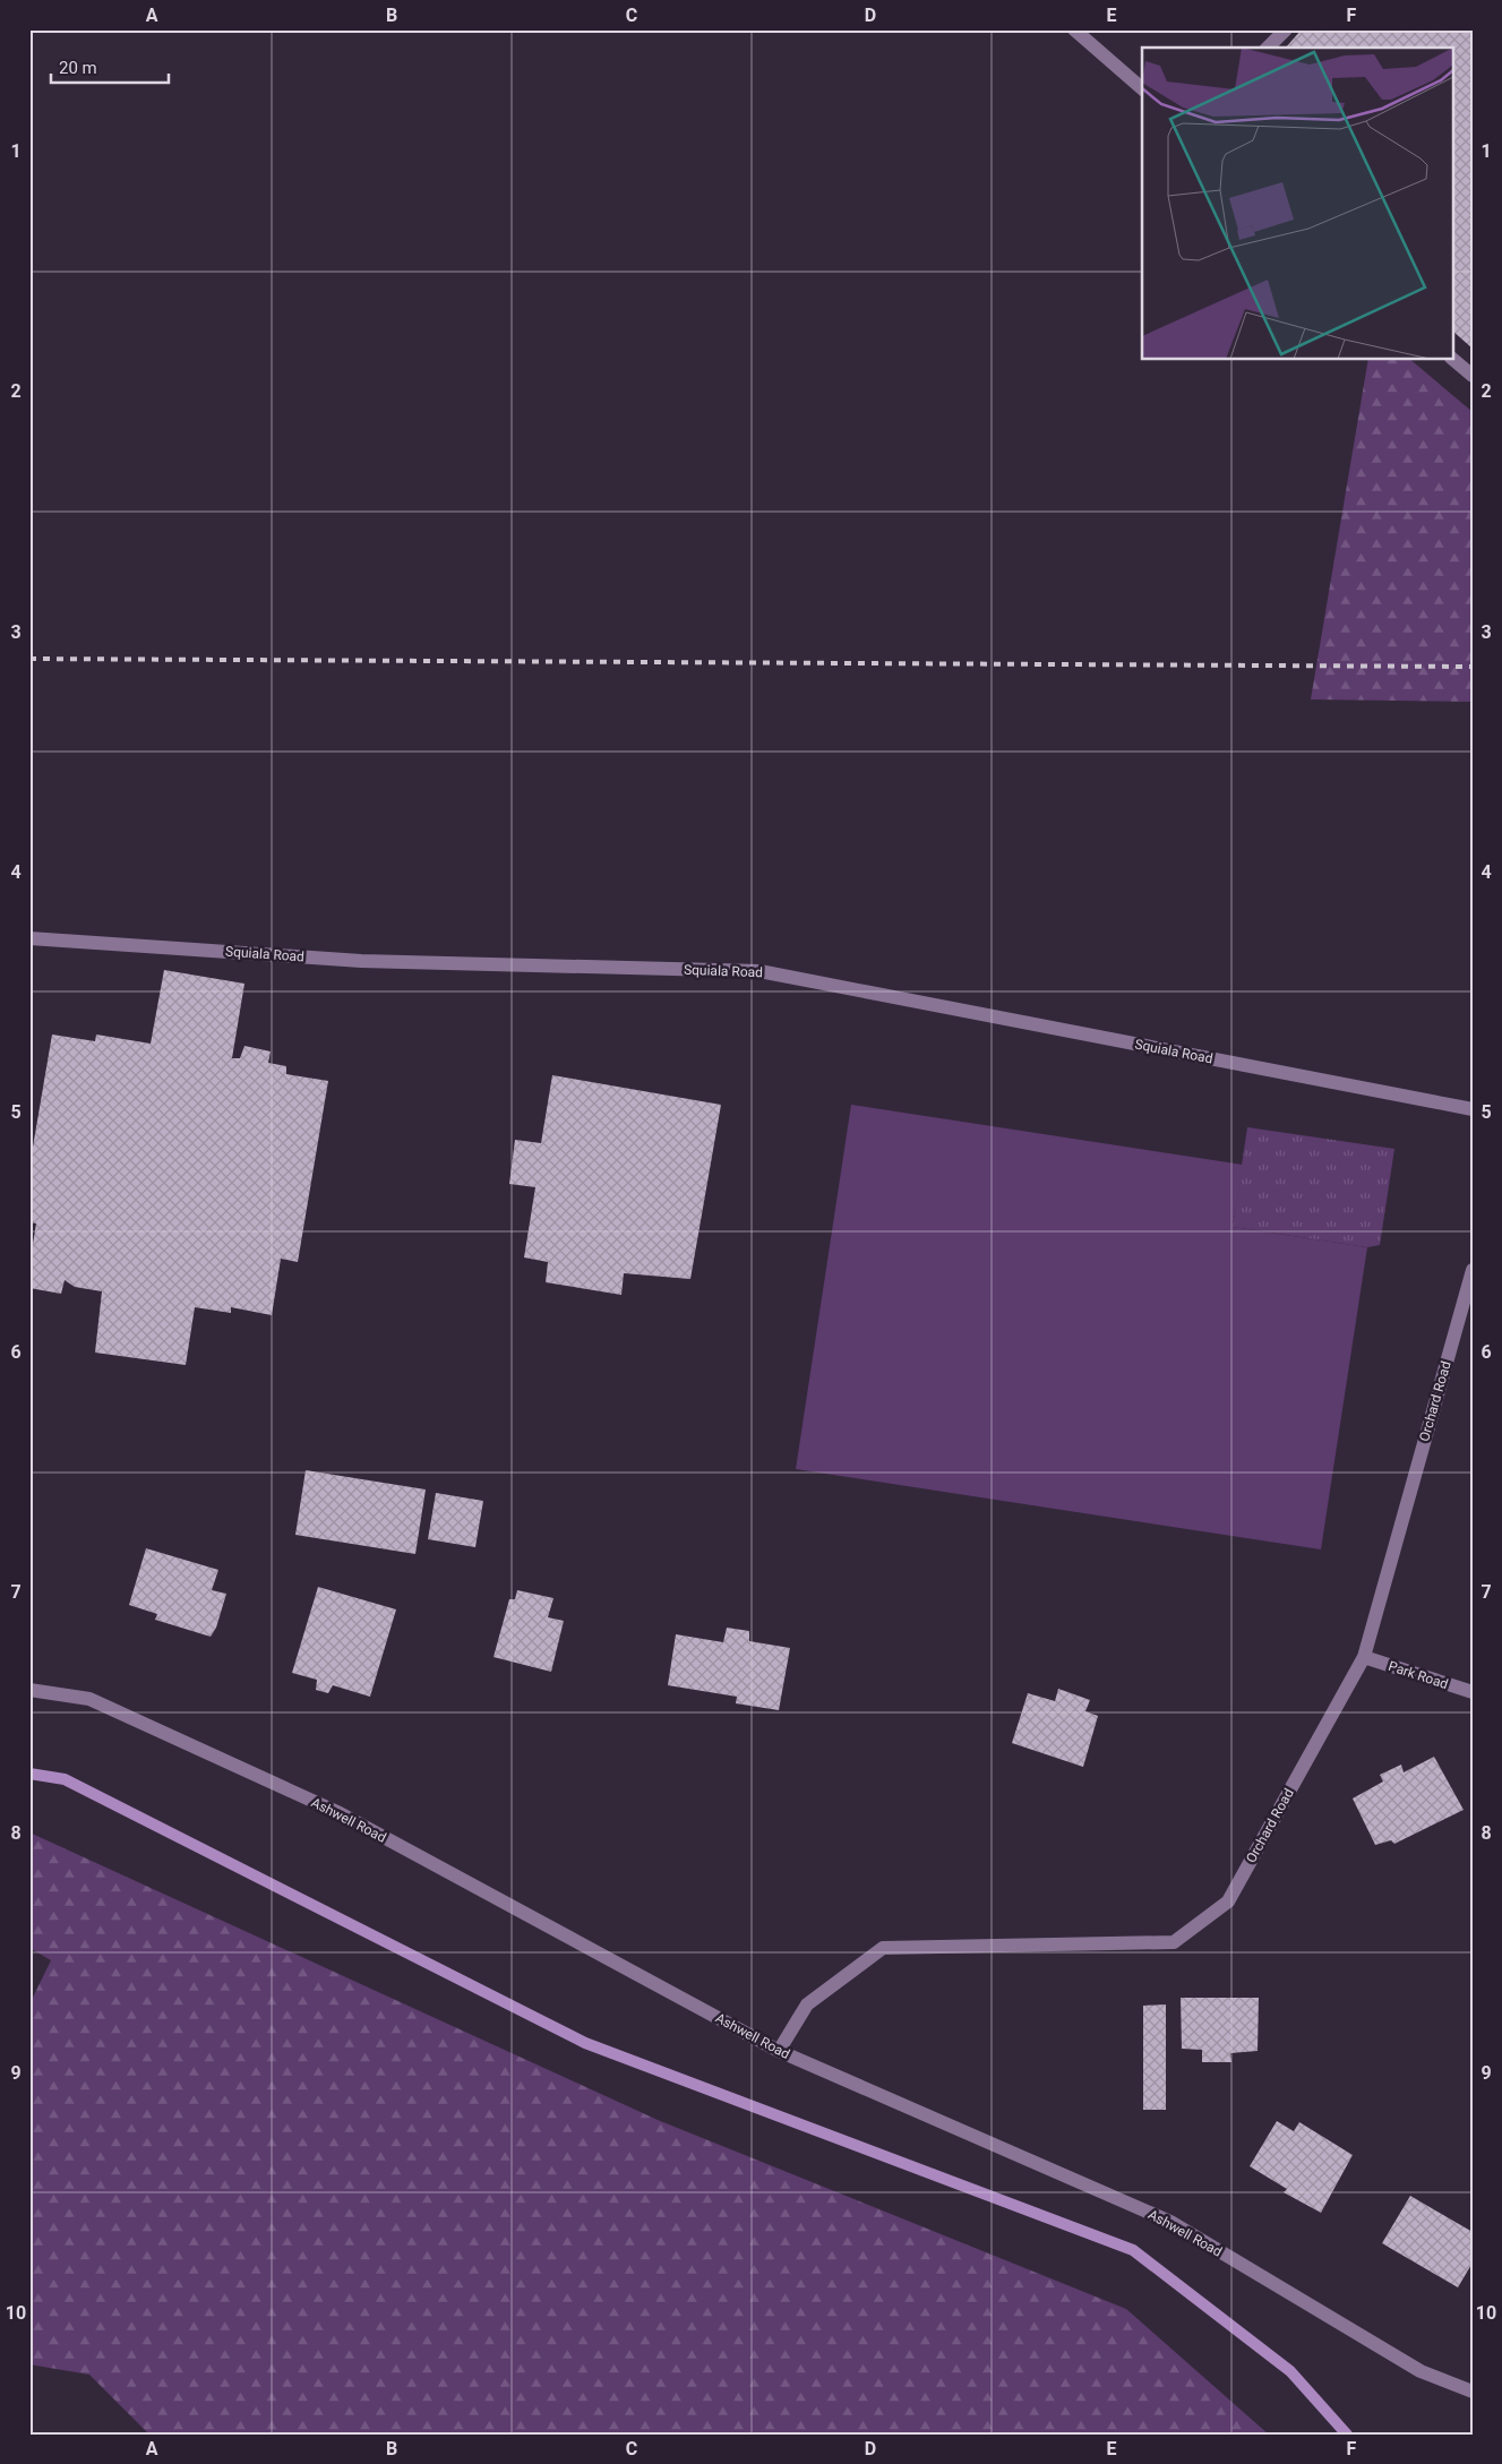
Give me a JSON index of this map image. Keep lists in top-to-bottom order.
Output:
{
  "streets": {
    "street": [
      "Squiala Road",
      "Orchard Road",
      "Park Road",
      "Ashwell Road"
    ]
  },
  "crossings": [
    ["Orchard Road", "Park Road"],
    ["Orchard Road", "Ashwell Road"]
  ],
  "scale_bar": "20 m",
  "grid": {
    "columns": [
      "A",
      "B",
      "C",
      "D",
      "E",
      "F"
    ],
    "rows": [
      "1",
      "2",
      "3",
      "4",
      "5",
      "6",
      "7",
      "8",
      "9",
      "10"
    ]
  }
}
